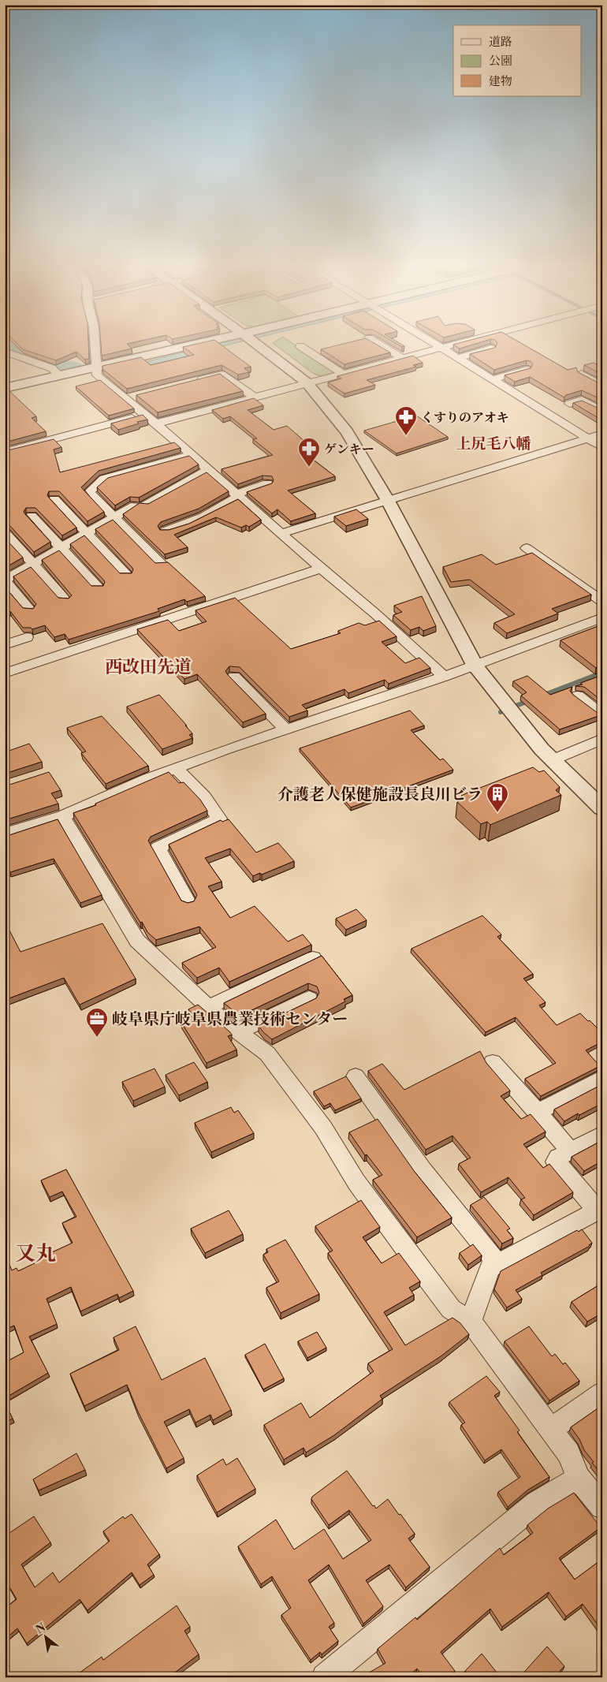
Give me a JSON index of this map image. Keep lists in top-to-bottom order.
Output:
{
  "districts": ["上尻毛八幡", "西改田先道", "又丸"],
  "places": {
    "pharmacy": ["くすりのアオキ", "ゲンキー"],
    "building": ["介護老人保健施設長良川ビラ"],
    "office": ["岐阜県庁岐阜県農業技術センター"]
  },
  "legend": ["道路", "公園", "建物"],
  "north": "top left"
}
